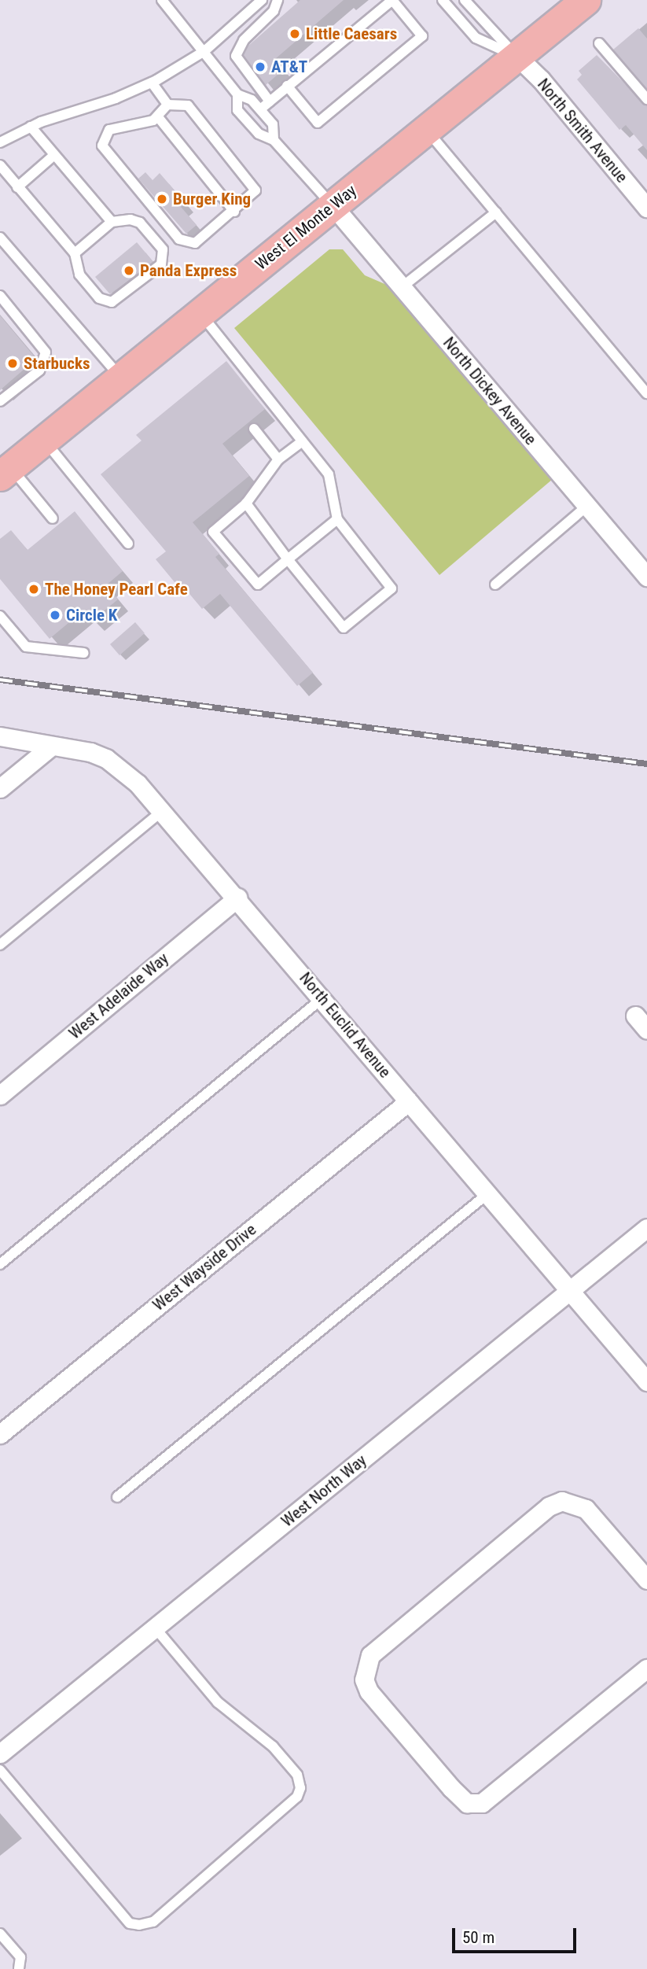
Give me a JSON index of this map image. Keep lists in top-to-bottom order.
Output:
{
  "streets": {
    "main road": ["West El Monte Way"],
    "street": [
      "North Smith Avenue",
      "North Dickey Avenue",
      "West Adelaide Way",
      "North Euclid Avenue",
      "West Wayside Drive",
      "West North Way"
    ]
  },
  "crossings": [
    ["North Smith Avenue", "West El Monte Way"],
    ["West El Monte Way", "North Dickey Avenue"],
    ["West Adelaide Way", "North Euclid Avenue"],
    ["North Euclid Avenue", "West Wayside Drive"],
    ["North Euclid Avenue", "West North Way"]
  ],
  "places": [
    "Little Caesars",
    "AT&T",
    "Burger King",
    "Panda Express",
    "Starbucks",
    "The Honey Pearl Cafe",
    "Circle K"
  ],
  "scale_bar": "50 m"
}
